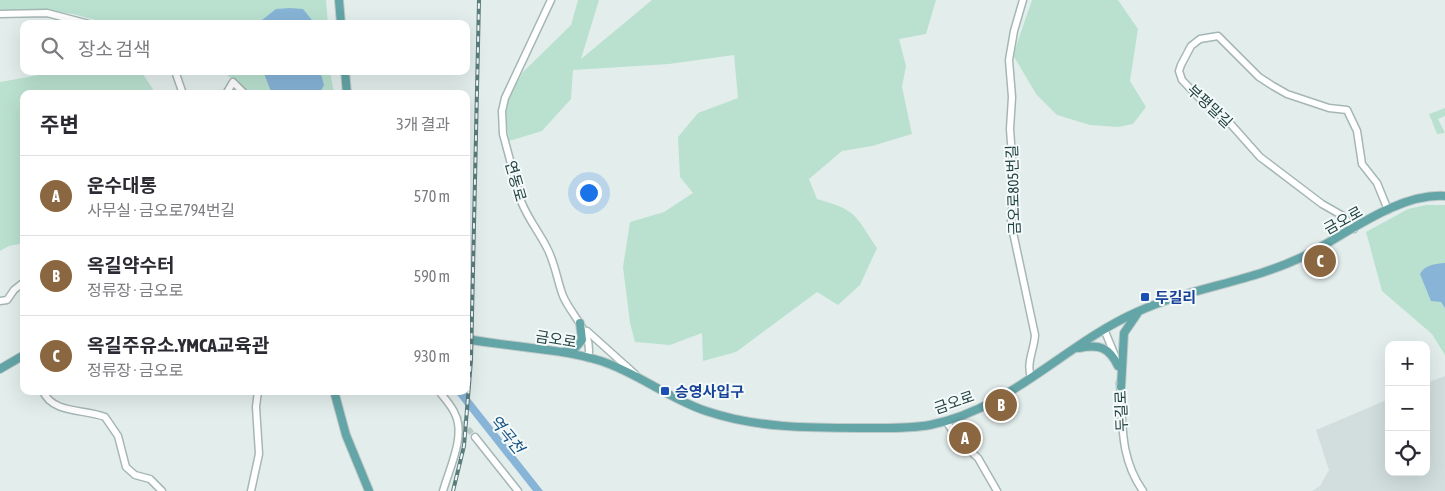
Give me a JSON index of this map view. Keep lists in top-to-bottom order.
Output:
{
  "streets": {
    "main road": ["금오로"],
    "street": [
      "부평말길",
      "연동로",
      "금오로805번길",
      "두길로"
    ]
  },
  "crossings": [
    ["부평말길", "금오로"],
    ["연동로", "금오로"],
    ["금오로805번길", "금오로"],
    ["금오로", "두길로"]
  ],
  "water": ["역곡천"],
  "places": {
    "transit": ["두길리", "승영사입구"]
  },
  "page": {
    "search": "장소 검색",
    "heading": ["주변", "3개 결과"],
    "list": [
      {
        "mark": "A",
        "name": "운수대통",
        "note": "사무실 · 금오로794번길",
        "value": "570 m"
      },
      {
        "mark": "B",
        "name": "옥길약수터",
        "note": "정류장 · 금오로",
        "value": "590 m"
      },
      {
        "mark": "C",
        "name": "옥길주유소.YMCA교육관",
        "note": "정류장 · 금오로",
        "value": "930 m"
      }
    ],
    "pins": ["C", "B", "A"],
    "map_buttons": ["+", "−"]
  }
}
